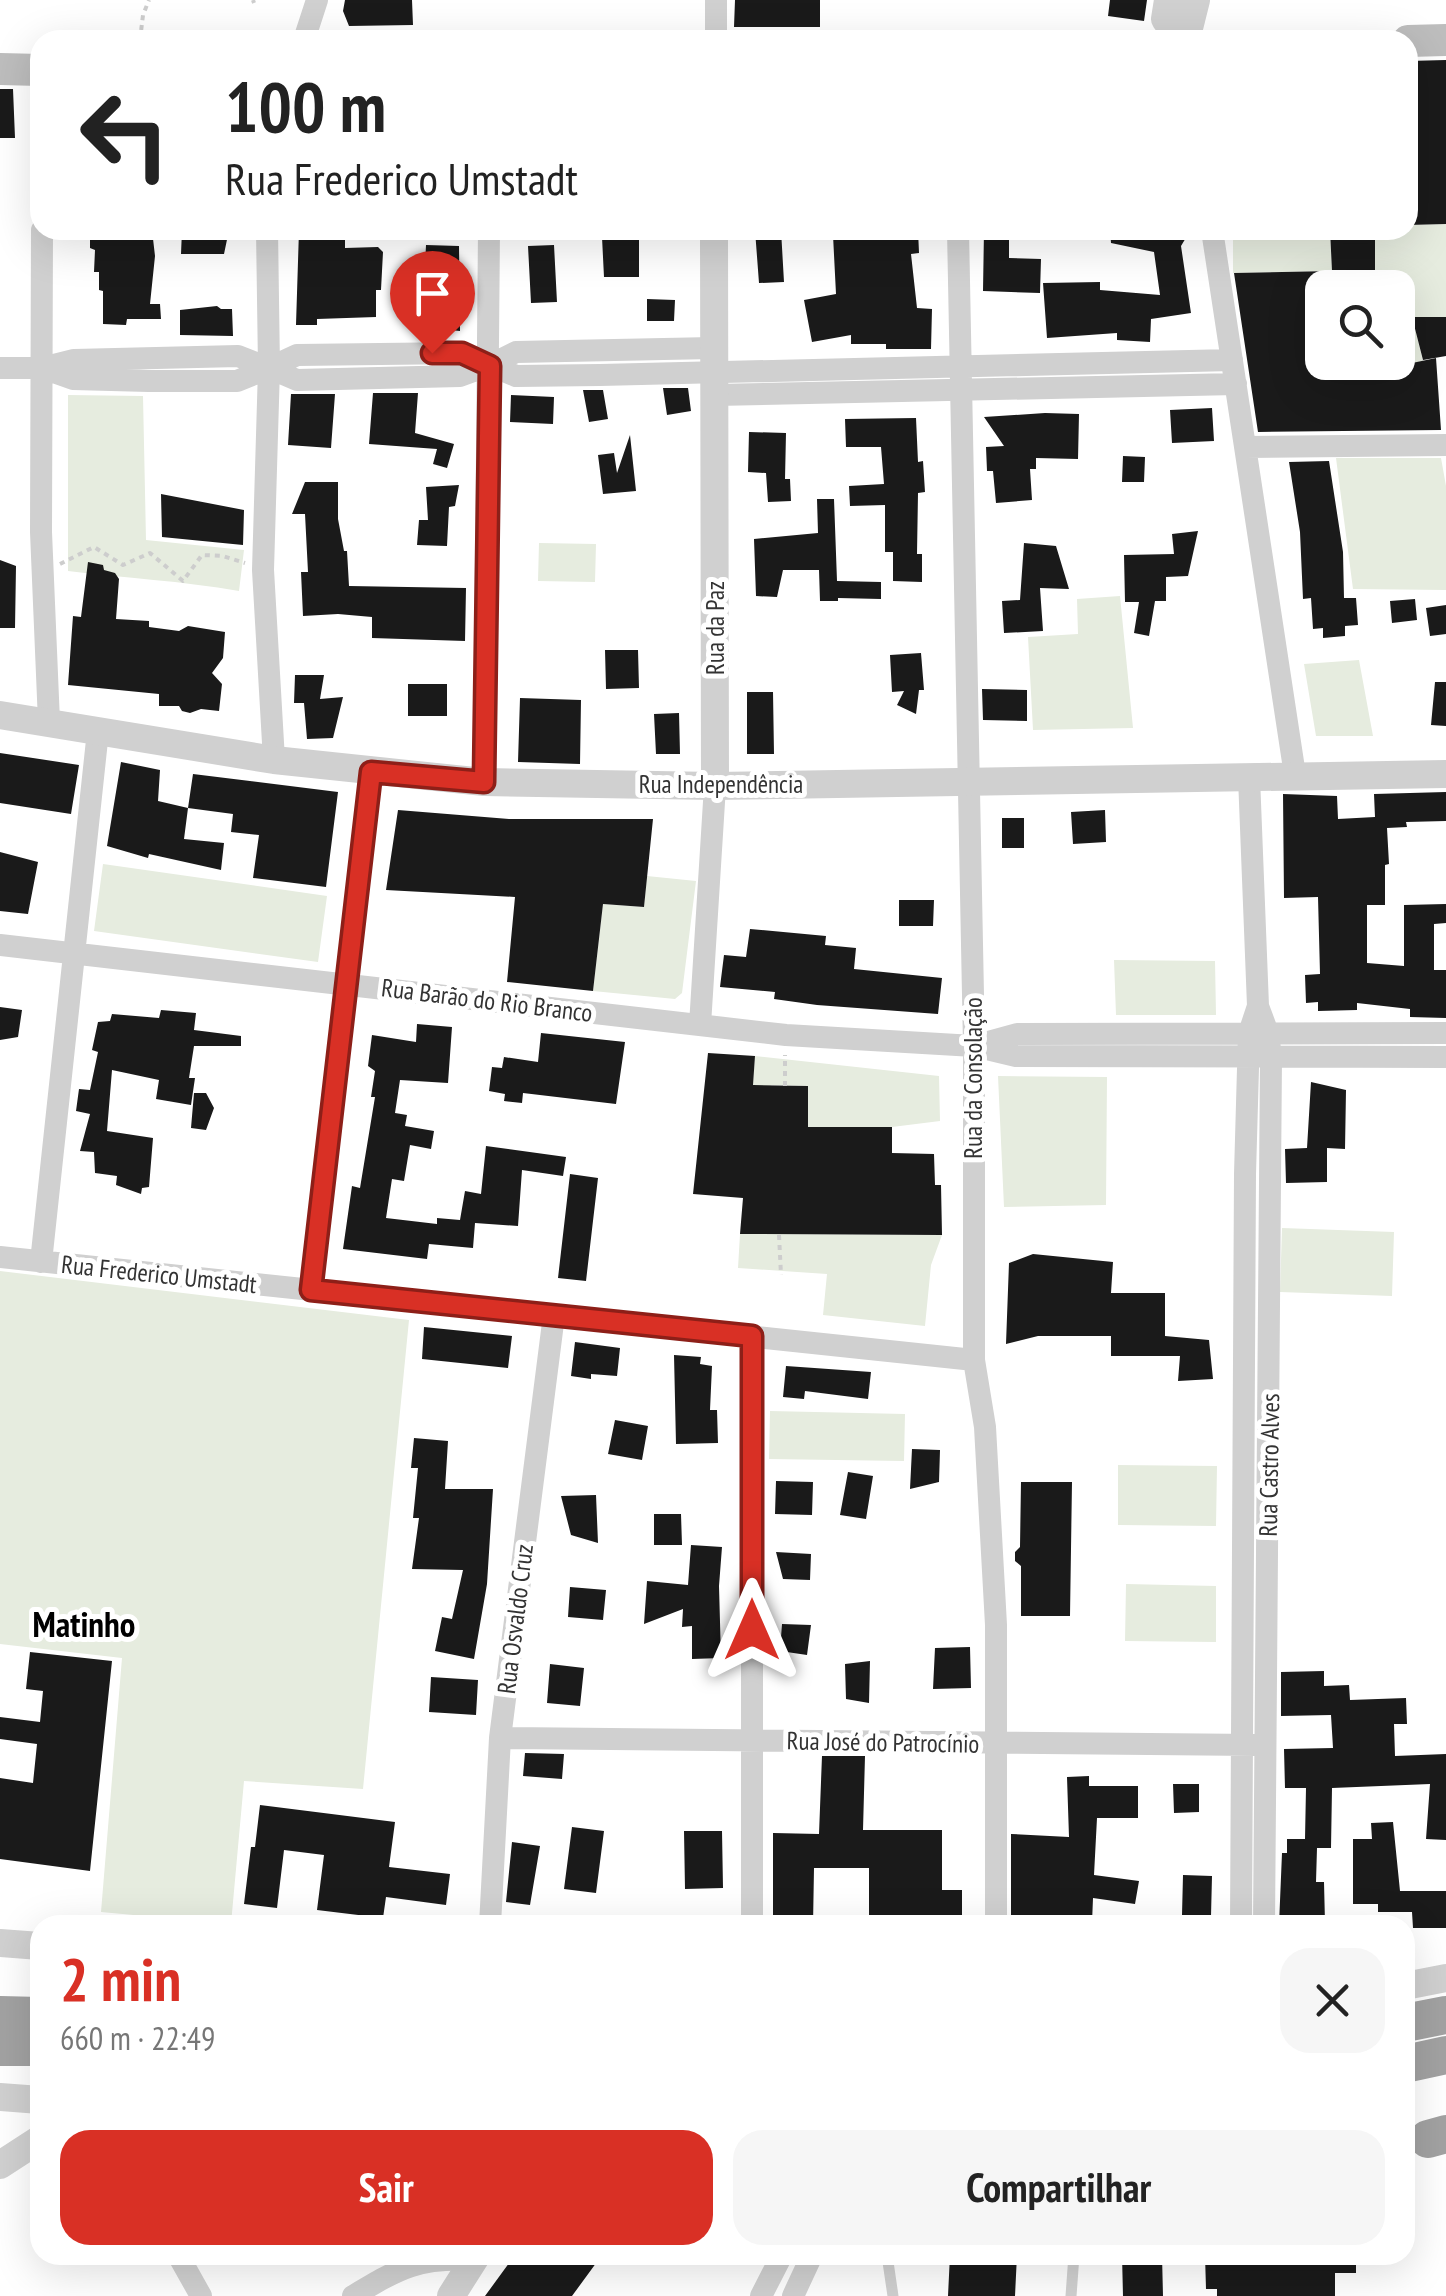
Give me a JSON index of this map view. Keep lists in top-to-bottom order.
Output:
{
  "streets": {
    "street": [
      "Rua da Paz",
      "Rua Independência",
      "Rua Barão do Rio Branco",
      "Rua da Consolação",
      "Rua Frederico Umstadt",
      "Rua Castro Alves",
      "Rua Osvaldo Cruz",
      "Rua José do Patrocínio"
    ]
  },
  "crossings": [
    ["Rua da Paz", "Rua Independência"],
    ["Rua da Paz", "Rua Barão do Rio Branco"],
    ["Rua Independência", "Rua da Consolação"],
    ["Rua Independência", "Rua Castro Alves"],
    ["Rua Barão do Rio Branco", "Rua da Consolação"],
    ["Rua Barão do Rio Branco", "Rua Castro Alves"],
    ["Rua da Consolação", "Rua Frederico Umstadt"],
    ["Rua da Consolação", "Rua José do Patrocínio"],
    ["Rua Frederico Umstadt", "Rua Osvaldo Cruz"],
    ["Rua Castro Alves", "Rua José do Patrocínio"],
    ["Rua Osvaldo Cruz", "Rua José do Patrocínio"]
  ],
  "districts": ["Matinho"],
  "page": {
    "turn": ["100 m", "Rua Frederico Umstadt"],
    "heading": ["2 min", "660 m · 22:49"],
    "buttons": ["Sair", "Compartilhar"]
  }
}
